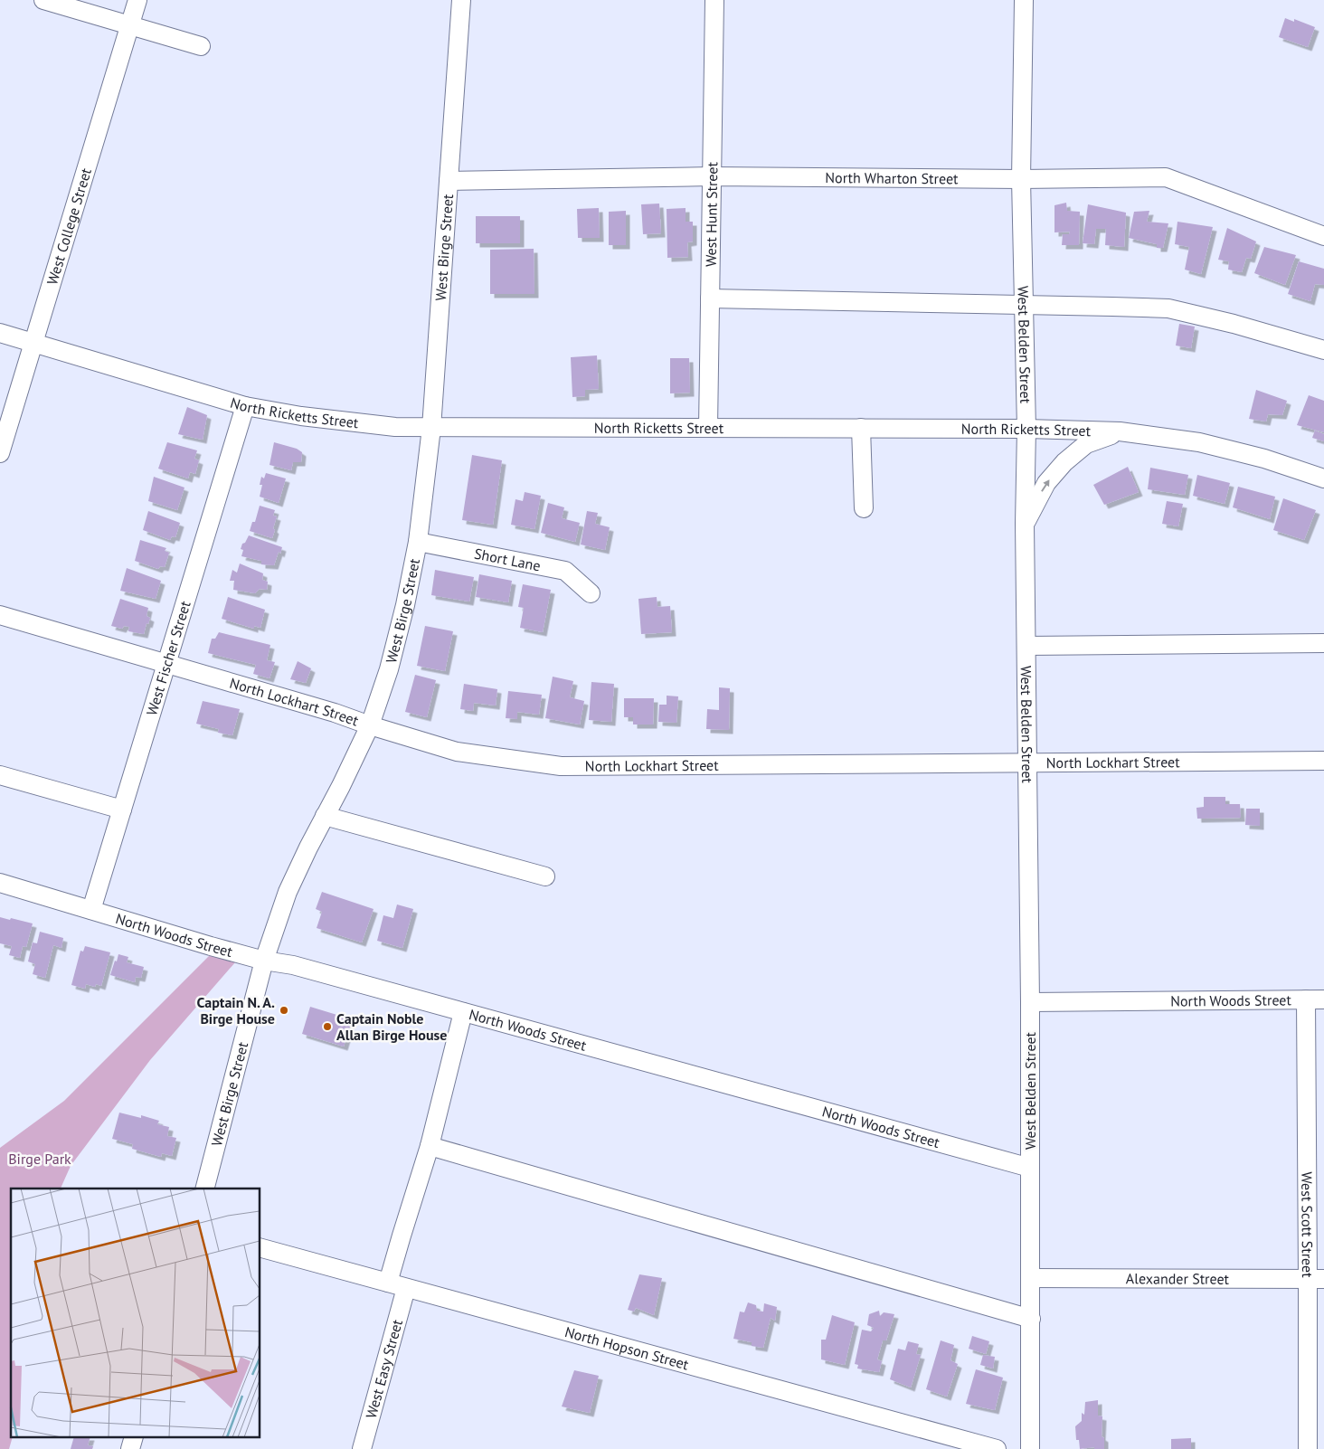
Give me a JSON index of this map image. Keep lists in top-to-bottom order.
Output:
{
  "streets": {
    "street": [
      "North Wharton Street",
      "West Hunt Street",
      "West College Street",
      "West Birge Street",
      "West Belden Street",
      "North Ricketts Street",
      "Short Lane",
      "West Fischer Street",
      "North Lockhart Street",
      "North Woods Street",
      "West Scott Street",
      "Alexander Street",
      "North Hopson Street",
      "West Easy Street"
    ]
  },
  "crossings": [
    ["North Wharton Street", "West Hunt Street"],
    ["North Wharton Street", "West Birge Street"],
    ["North Wharton Street", "West Belden Street"],
    ["West Hunt Street", "North Ricketts Street"],
    ["West College Street", "North Ricketts Street"],
    ["West Birge Street", "North Ricketts Street"],
    ["West Birge Street", "Short Lane"],
    ["West Birge Street", "North Lockhart Street"],
    ["West Birge Street", "North Woods Street"],
    ["West Belden Street", "North Ricketts Street"],
    ["West Belden Street", "North Lockhart Street"],
    ["West Belden Street", "North Woods Street"],
    ["West Belden Street", "Alexander Street"],
    ["North Ricketts Street", "West Fischer Street"],
    ["West Fischer Street", "North Lockhart Street"],
    ["West Fischer Street", "North Woods Street"],
    ["North Woods Street", "West Scott Street"],
    ["West Scott Street", "Alexander Street"],
    ["North Hopson Street", "West Easy Street"]
  ],
  "parks": ["Birge Park"],
  "places": ["Captain N. A. Birge House", "Captain Noble Allan Birge House"]
}
